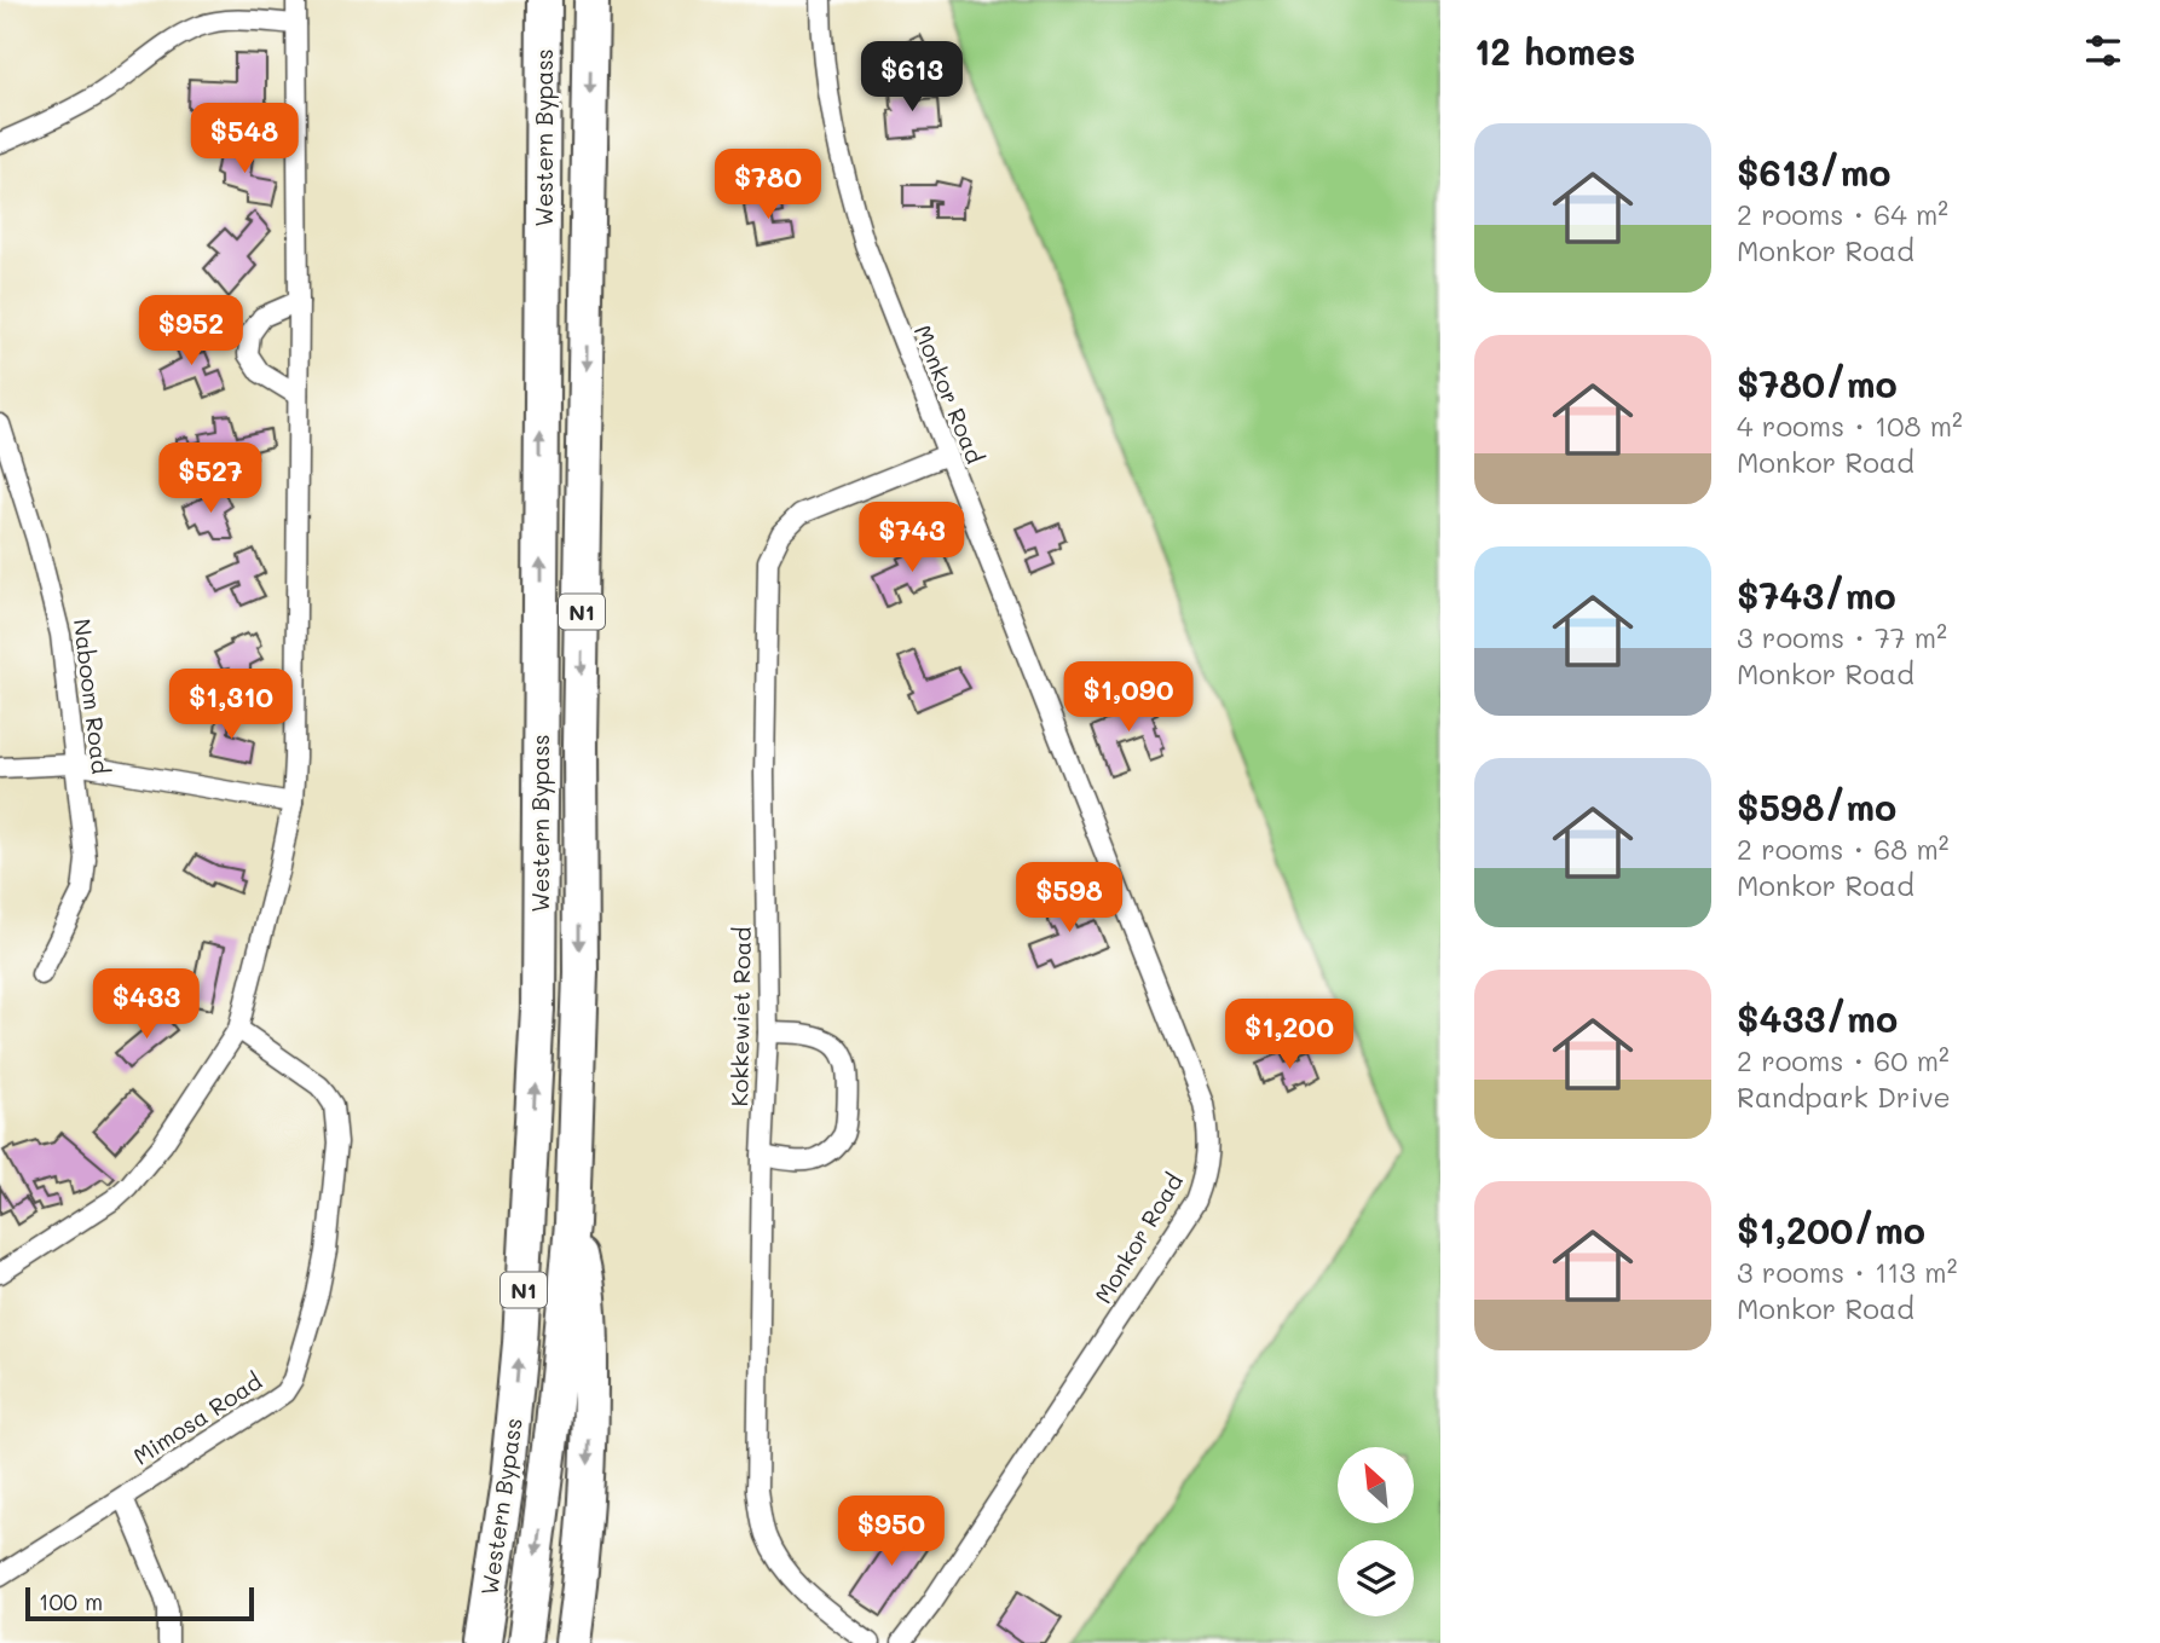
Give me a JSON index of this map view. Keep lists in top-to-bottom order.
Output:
{
  "streets": {
    "highway": ["Western Bypass", "N1"],
    "street": [
      "Monkor Road",
      "Naboom Road",
      "Kokkewiet Road",
      "Mimosa Road"
    ]
  },
  "crossings": [
    ["Monkor Road", "Kokkewiet Road"]
  ],
  "scale_bar": "100 m",
  "north": "top left",
  "page": {
    "heading": "12 homes",
    "price": [
      "$613",
      "$548",
      "$780",
      "$952",
      "$527",
      "$743",
      "$1,090",
      "$1,310",
      "$598",
      "$433",
      "$1,200",
      "$950"
    ],
    "list": [
      {
        "name": "$613/mo",
        "note": "2 rooms · 64 m² · Monkor Road"
      },
      {
        "name": "$780/mo",
        "note": "4 rooms · 108 m² · Monkor Road"
      },
      {
        "name": "$743/mo",
        "note": "3 rooms · 77 m² · Monkor Road"
      },
      {
        "name": "$598/mo",
        "note": "2 rooms · 68 m² · Monkor Road"
      },
      {
        "name": "$433/mo",
        "note": "2 rooms · 60 m² · Randpark Drive"
      },
      {
        "name": "$1,200/mo",
        "note": "3 rooms · 113 m² · Monkor Road"
      }
    ],
    "scale": "100 m"
  }
}
